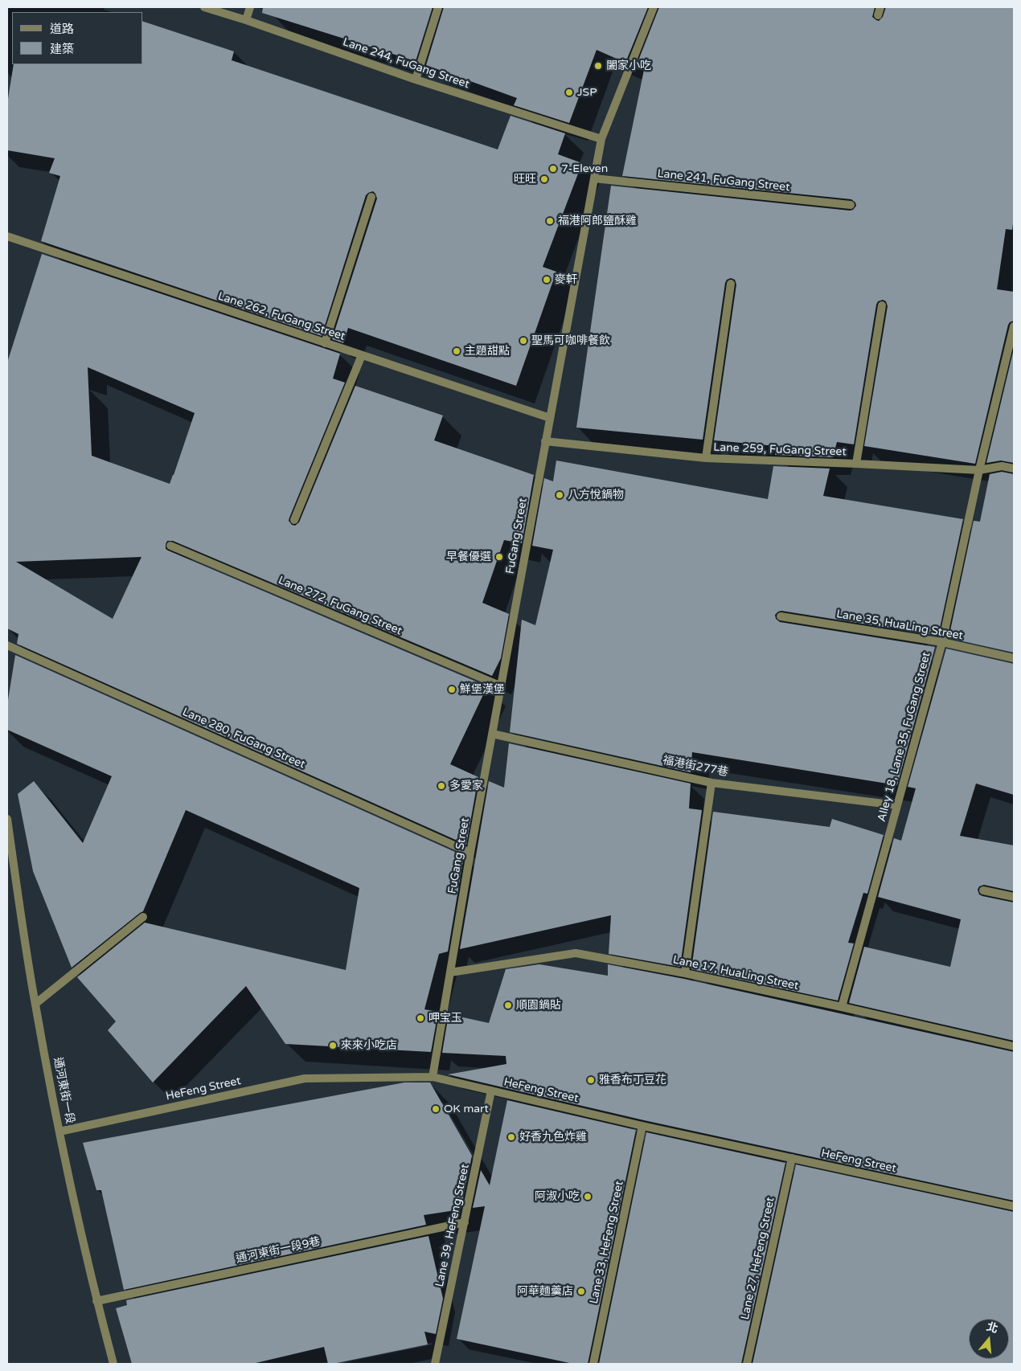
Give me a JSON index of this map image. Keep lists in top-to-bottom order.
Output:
{
  "streets": {
    "street": [
      "Lane 244, FuGang Street",
      "Lane 241, FuGang Street",
      "Lane 262, FuGang Street",
      "Lane 259, FuGang Street",
      "FuGang Street",
      "Lane 272, FuGang Street",
      "Lane 35, HuaLing Street",
      "Alley 18, Lane 35, FuGang Street",
      "Lane 280, FuGang Street",
      "福港街277巷",
      "Lane 17, HuaLing Street",
      "HeFeng Street",
      "通河東街一段",
      "Lane 39, HeFeng Street",
      "Lane 33, HeFeng Street",
      "通河東街一段9巷",
      "Lane 27, HeFeng Street"
    ]
  },
  "crossings": [
    ["Lane 244, FuGang Street", "FuGang Street"],
    ["Lane 241, FuGang Street", "FuGang Street"],
    ["Lane 262, FuGang Street", "FuGang Street"],
    ["Lane 259, FuGang Street", "FuGang Street"],
    ["Lane 259, FuGang Street", "Alley 18, Lane 35, FuGang Street"],
    ["FuGang Street", "Lane 272, FuGang Street"],
    ["FuGang Street", "Lane 280, FuGang Street"],
    ["FuGang Street", "福港街277巷"],
    ["FuGang Street", "Lane 17, HuaLing Street"],
    ["FuGang Street", "HeFeng Street"],
    ["Lane 35, HuaLing Street", "Alley 18, Lane 35, FuGang Street"],
    ["Alley 18, Lane 35, FuGang Street", "福港街277巷"],
    ["Alley 18, Lane 35, FuGang Street", "Lane 17, HuaLing Street"],
    ["HeFeng Street", "通河東街一段"],
    ["HeFeng Street", "Lane 39, HeFeng Street"],
    ["HeFeng Street", "Lane 33, HeFeng Street"],
    ["HeFeng Street", "Lane 27, HeFeng Street"],
    ["通河東街一段", "通河東街一段9巷"],
    ["Lane 39, HeFeng Street", "通河東街一段9巷"]
  ],
  "places": [
    "闔家小吃",
    "JSP",
    "7-Eleven",
    "旺旺",
    "福港阿郎鹽酥雞",
    "麥軒",
    "聖馬可咖啡餐飲",
    "主題甜點",
    "八方悅鍋物",
    "早餐優選",
    "鮮堡漢堡",
    "多愛家",
    "順園鍋貼",
    "呷宝玉",
    "來來小吃店",
    "雅香布丁豆花",
    "OK mart",
    "好香九色炸雞",
    "阿淑小吃",
    "阿華麵羹店"
  ],
  "legend": ["道路", "建築"],
  "north": "top"
}
